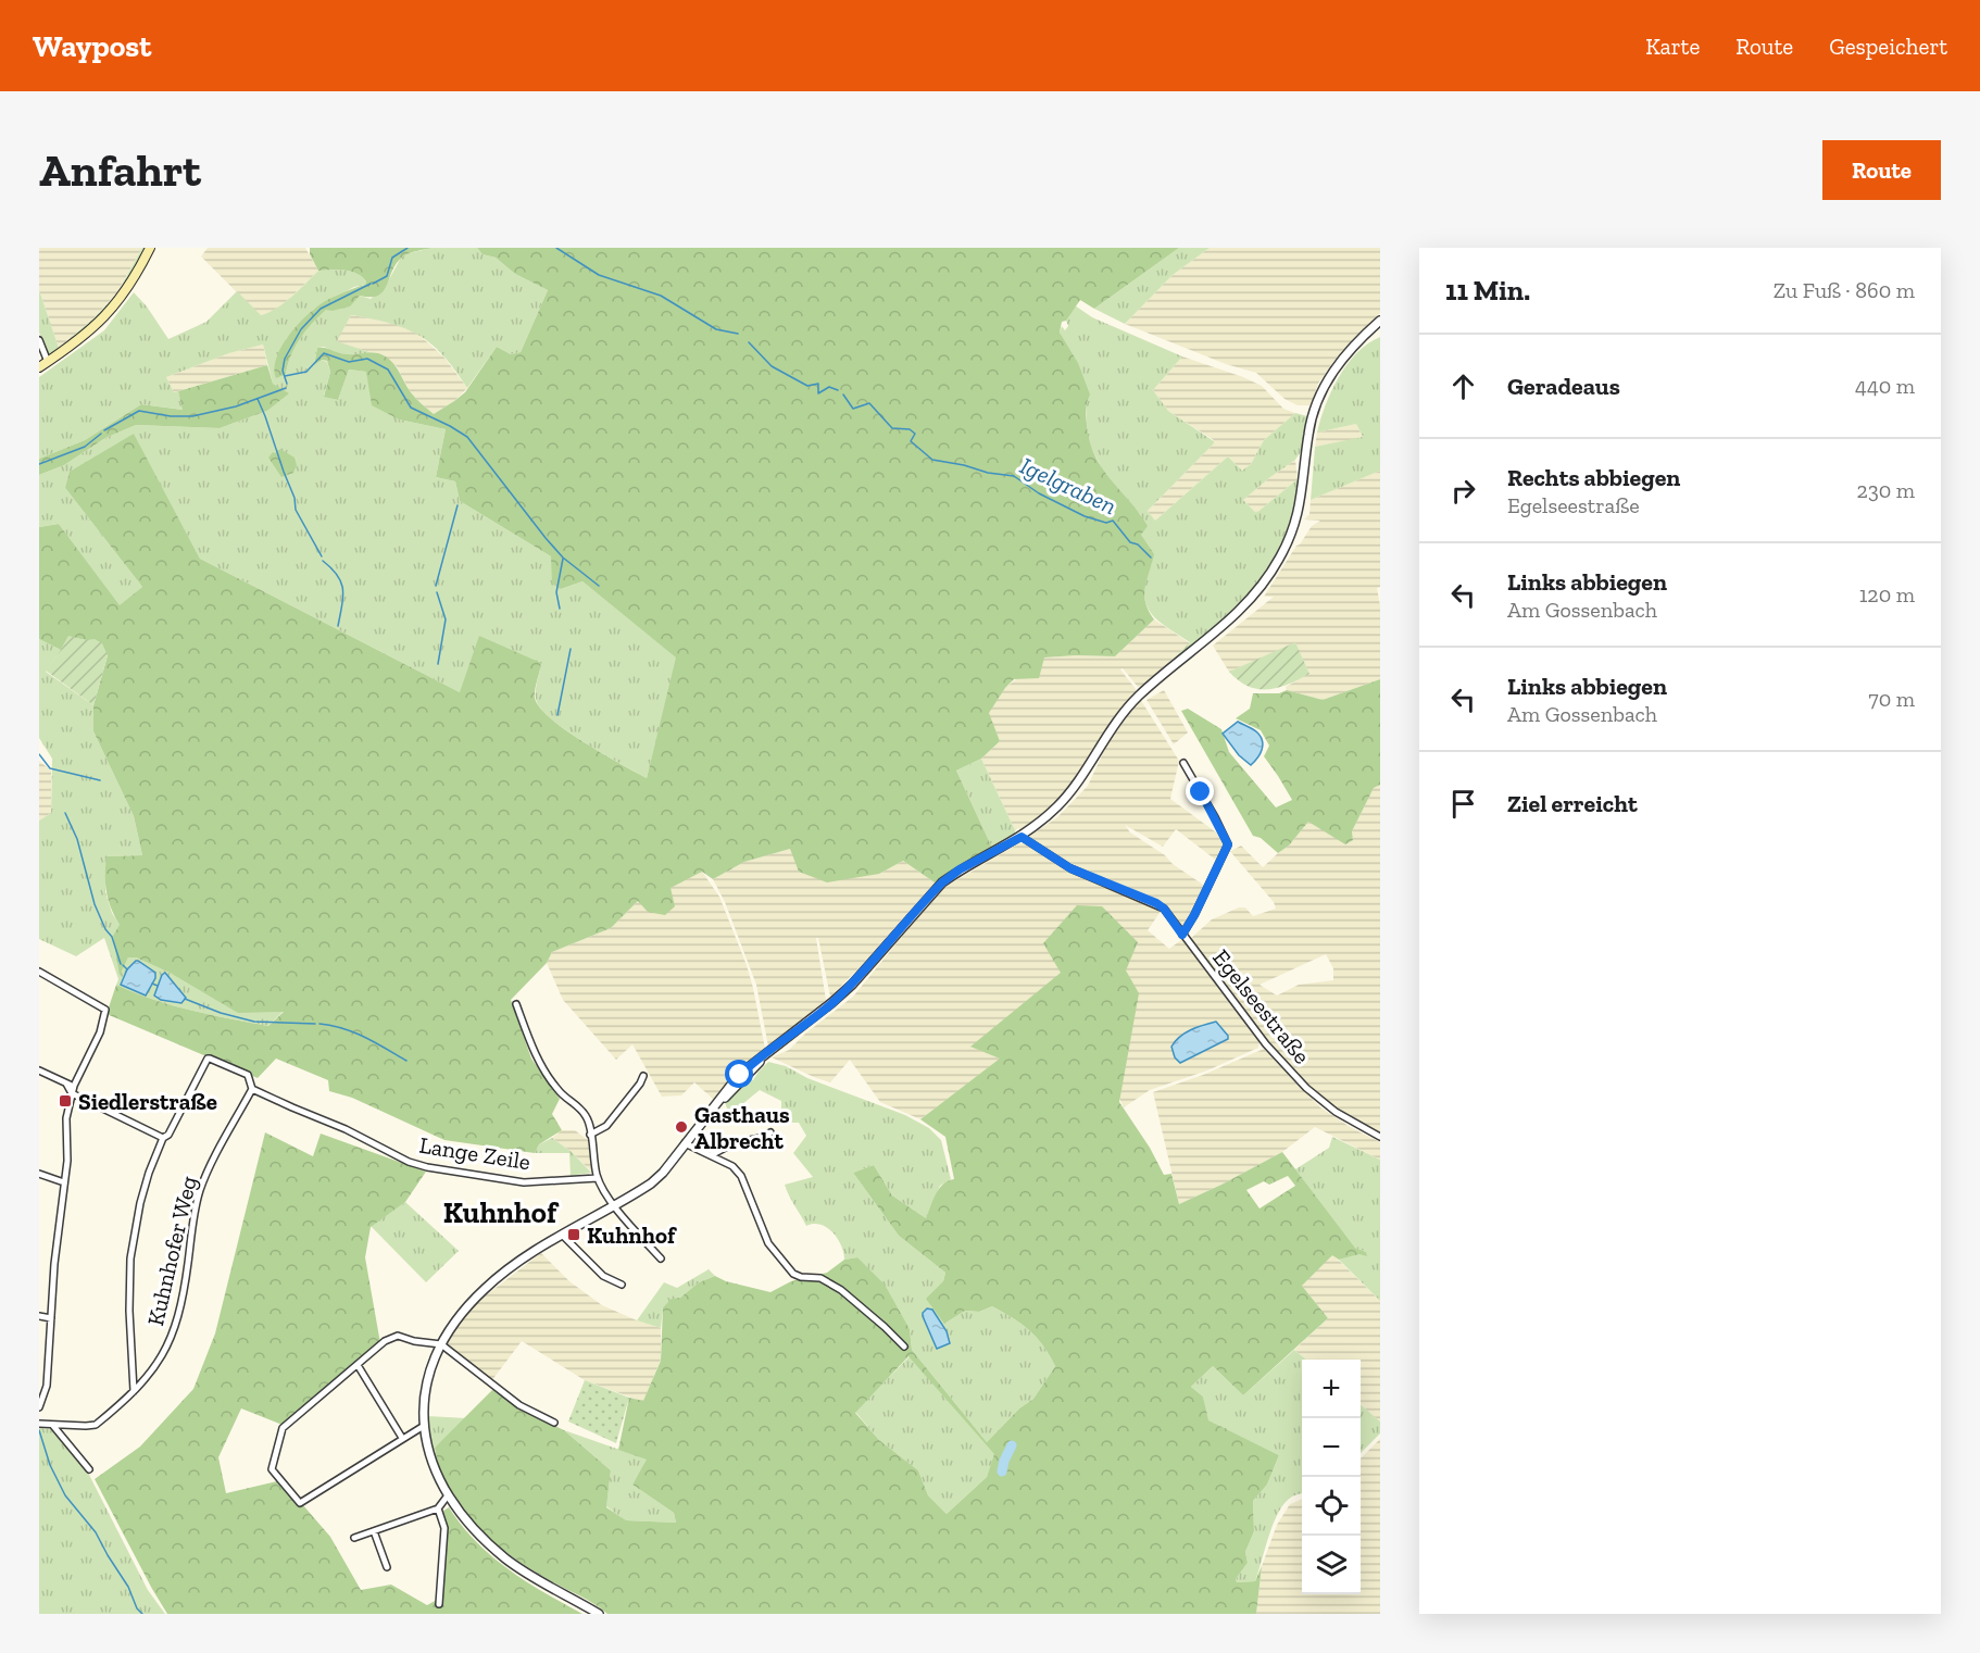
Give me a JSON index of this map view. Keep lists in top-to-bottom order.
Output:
{
  "streets": {
    "street": ["Egelseestraße", "Lange Zeile", "Kuhnhofer Weg"]
  },
  "crossings": [
    ["Lange Zeile", "Kuhnhofer Weg"]
  ],
  "districts": ["Kuhnhof"],
  "water": ["Igelgraben"],
  "places": {
    "transit": ["Siedlerstraße", "Kuhnhof"],
    "other": ["Gasthaus Albrecht"]
  },
  "page": {
    "header": "Waypost",
    "nav": ["Karte", "Route", "Gespeichert"],
    "buttons": "Route",
    "title": "Anfahrt",
    "heading": ["11 Min.", "Zu Fuß · 860 m"],
    "list": [
      ["Geradeaus", "440 m"],
      ["Rechts abbiegen", "Egelseestraße", "230 m"],
      ["Links abbiegen", "Am Gossenbach", "120 m"],
      ["Links abbiegen", "Am Gossenbach", "70 m"],
      "Ziel erreicht"
    ],
    "map_buttons": ["+", "−"]
  }
}
